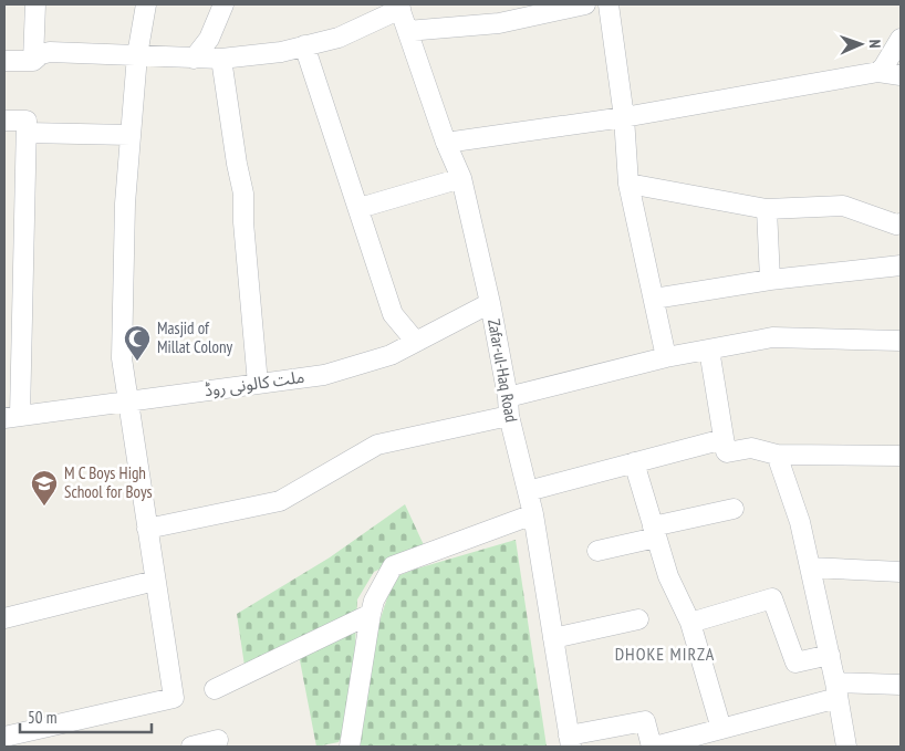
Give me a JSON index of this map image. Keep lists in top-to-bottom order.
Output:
{
  "streets": {
    "street": ["Zafar-ul-Haq Road", "ملت کالونی روڈ"]
  },
  "crossings": [
    ["Zafar-ul-Haq Road", "ملت کالونی روڈ"]
  ],
  "districts": ["DHOKE MIRZA"],
  "places": {
    "mosque": ["Masjid of Millat Colony"],
    "school or university": ["M C Boys High School for Boys"]
  },
  "scale_bar": "50 m",
  "north": "right"
}
